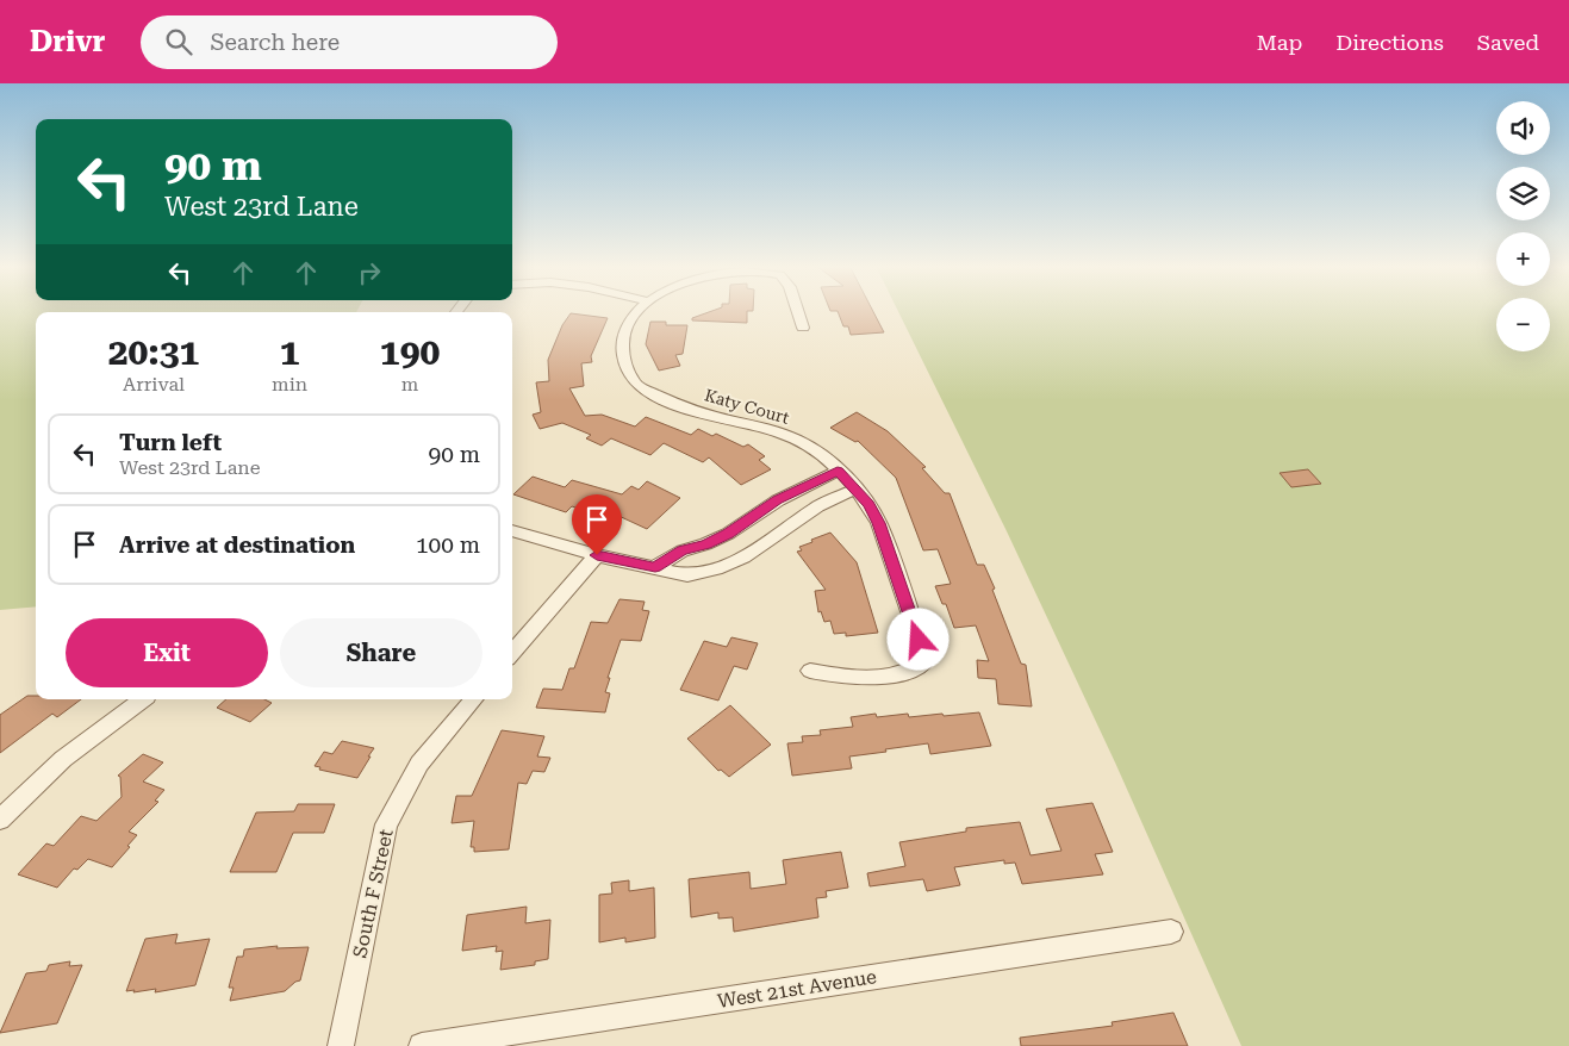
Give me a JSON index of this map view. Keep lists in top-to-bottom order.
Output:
{
  "streets": {
    "street": ["Katy Court", "South F Street", "West 21st Avenue"]
  },
  "page": {
    "header": "Drivr",
    "search": "Search here",
    "nav": ["Map", "Directions", "Saved"],
    "map_buttons": ["+", "−"],
    "turn": ["90 m", "West 23rd Lane"],
    "eta": [
      "20:31",
      "Arrival",
      "1",
      "min",
      "190",
      "m"
    ],
    "list": [
      {
        "name": "Turn left",
        "note": "West 23rd Lane",
        "value": "90 m"
      },
      {
        "name": "Arrive at destination",
        "value": "100 m"
      }
    ],
    "buttons": ["Exit", "Share"]
  }
}
